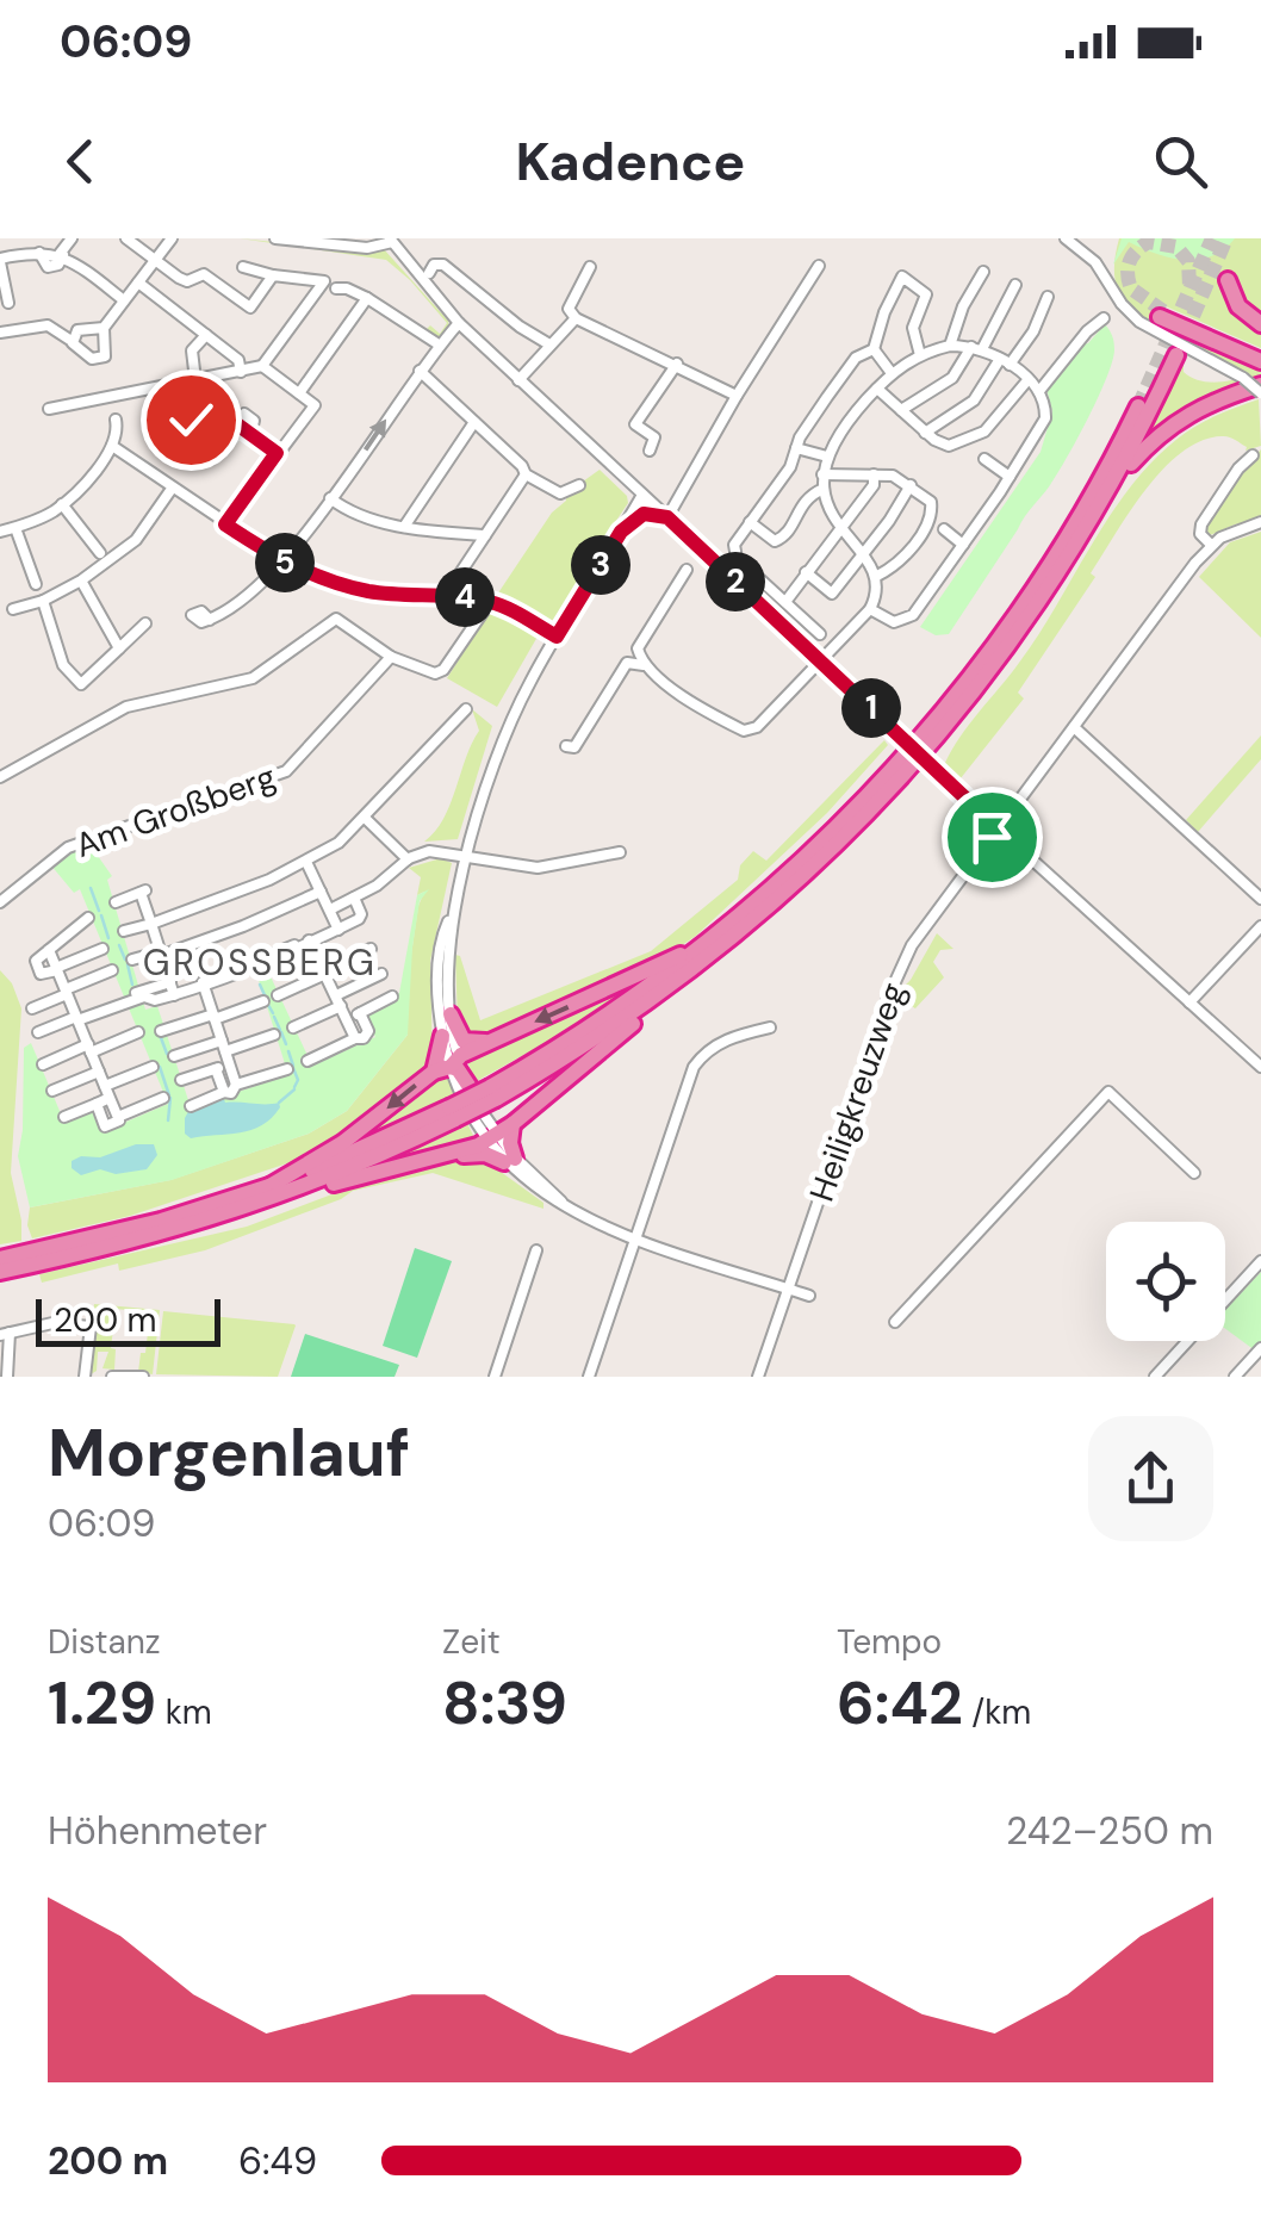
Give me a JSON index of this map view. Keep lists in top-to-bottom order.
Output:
{
  "streets": {
    "street": ["Am Großberg", "Heiligkreuzweg"]
  },
  "districts": ["GROSSBERG"],
  "scale_bar": "200 m",
  "page": {
    "status": "06:09",
    "header": "Kadence",
    "pins": [
      "5",
      "3",
      "2",
      "4",
      "1"
    ],
    "scale": "200 m",
    "heading": ["Morgenlauf", "06:09"],
    "stats": [
      ["Distanz", "1.29 km"],
      ["Zeit", "8:39"],
      ["Tempo", "6:42 /km"]
    ],
    "chart": ["Höhenmeter", "242–250 m"],
    "list": [
      {
        "name": "200 m",
        "note": "6:49"
      }
    ]
  }
}
